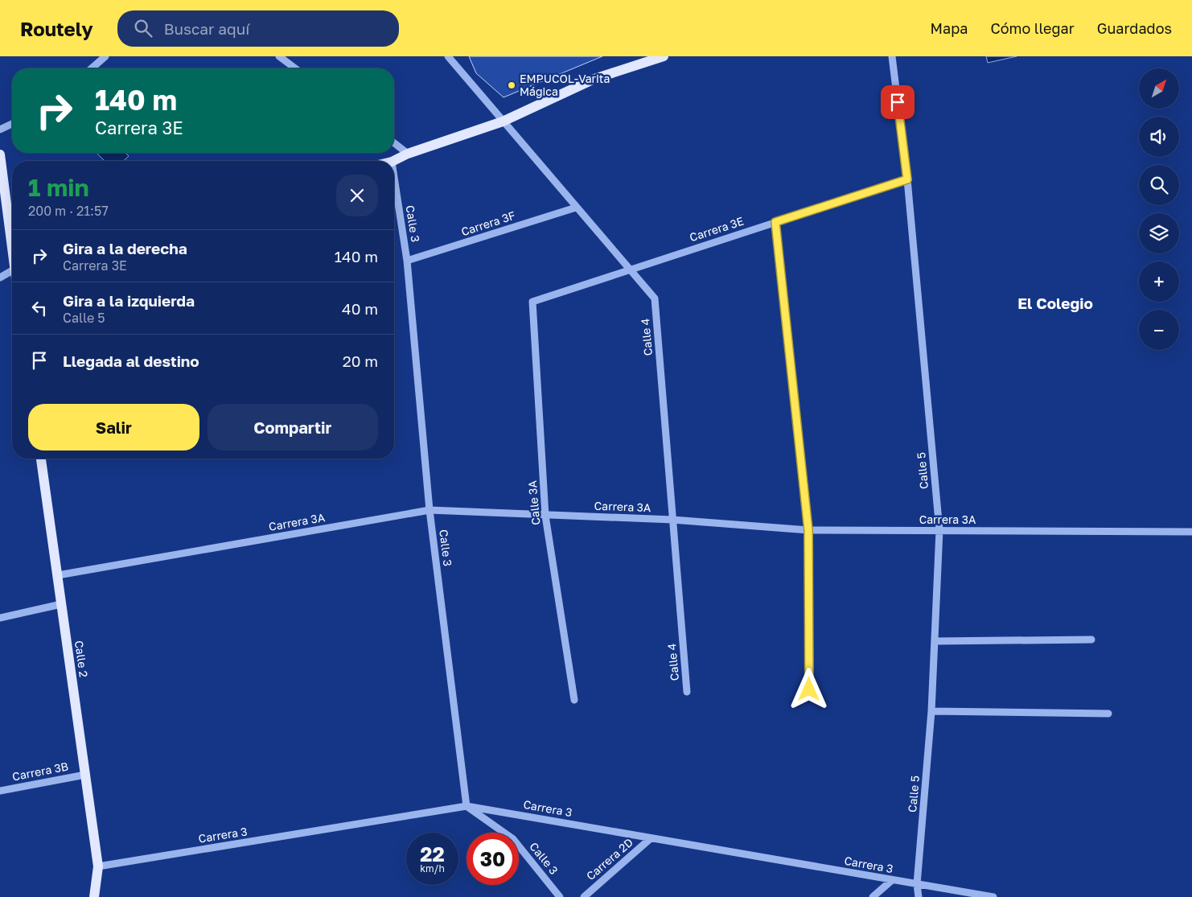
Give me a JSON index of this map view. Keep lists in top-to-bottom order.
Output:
{
  "streets": {
    "main road": ["Calle 2"],
    "street": [
      "Calle 3",
      "Carrera 3F",
      "Carrera 3E",
      "Calle 4",
      "Calle 5",
      "Calle 3A",
      "Carrera 3A",
      "Carrera 3B",
      "Carrera 3",
      "Carrera 2D"
    ]
  },
  "crossings": [
    ["Calle 3", "Carrera 3F"],
    ["Calle 3", "Carrera 3A"],
    ["Calle 3", "Carrera 3"],
    ["Carrera 3F", "Calle 4"],
    ["Carrera 3E", "Calle 4"],
    ["Carrera 3E", "Calle 5"],
    ["Carrera 3E", "Calle 3A"],
    ["Calle 4", "Carrera 3A"],
    ["Calle 5", "Carrera 3A"],
    ["Calle 5", "Carrera 3"],
    ["Calle 3A", "Carrera 3A"],
    ["Carrera 3A", "Calle 2"],
    ["Calle 2", "Carrera 3B"],
    ["Calle 2", "Carrera 3"],
    ["Carrera 3", "Carrera 2D"]
  ],
  "districts": ["El Colegio"],
  "places": ["EMPUCOL-Varita Mágica"],
  "north": "top right",
  "page": {
    "header": "Routely",
    "search": "Buscar aquí",
    "nav": ["Mapa", "Cómo llegar", "Guardados"],
    "map_buttons": ["+", "−"],
    "turn": ["140 m", "Carrera 3E"],
    "heading": ["1 min", "200 m · 21:57"],
    "list": [
      {
        "name": "Gira a la derecha",
        "note": "Carrera 3E",
        "value": "140 m"
      },
      {
        "name": "Gira a la izquierda",
        "note": "Calle 5",
        "value": "40 m"
      },
      {
        "name": "Llegada al destino",
        "value": "20 m"
      }
    ],
    "buttons": ["Salir", "Compartir"],
    "speed": "22 km/h",
    "limit": "30"
  }
}
